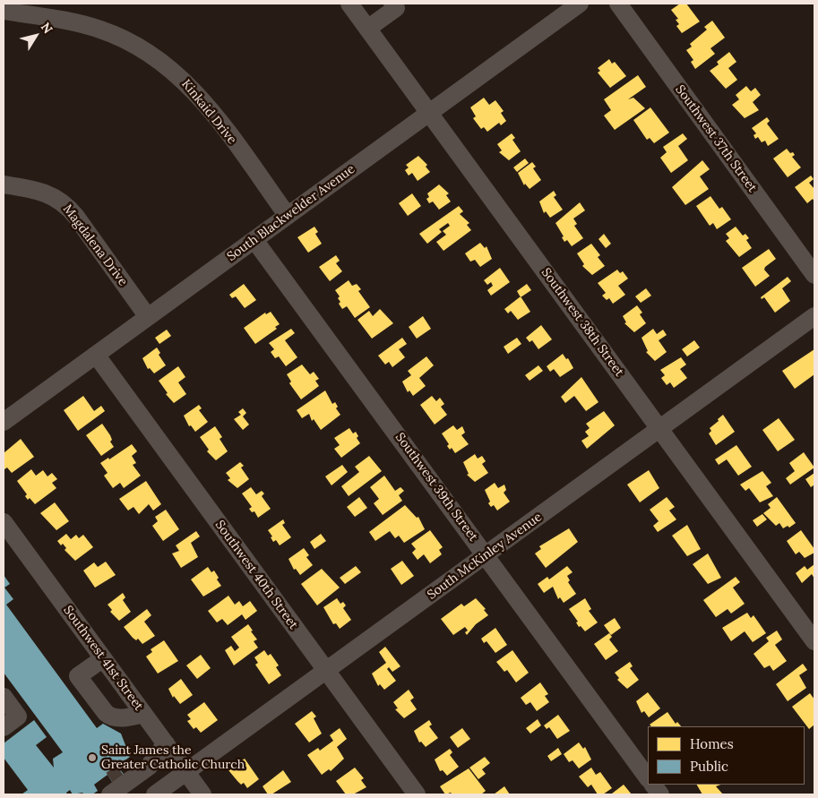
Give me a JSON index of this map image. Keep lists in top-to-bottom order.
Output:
{
  "streets": {
    "street": [
      "Kinkaid Drive",
      "Southwest 37th Street",
      "South Blackwelder Avenue",
      "Magdalena Drive",
      "Southwest 38th Street",
      "Southwest 39th Street",
      "South McKinley Avenue",
      "Southwest 40th Street",
      "Southwest 41st Street"
    ]
  },
  "crossings": [
    ["Kinkaid Drive", "South Blackwelder Avenue"],
    ["South Blackwelder Avenue", "Magdalena Drive"],
    ["South Blackwelder Avenue", "Southwest 38th Street"],
    ["South Blackwelder Avenue", "Southwest 39th Street"],
    ["South Blackwelder Avenue", "Southwest 40th Street"],
    ["Southwest 38th Street", "South McKinley Avenue"],
    ["Southwest 39th Street", "South McKinley Avenue"],
    ["South McKinley Avenue", "Southwest 40th Street"],
    ["South McKinley Avenue", "Southwest 41st Street"]
  ],
  "places": ["Saint James the Greater Catholic Church"],
  "legend": ["Homes", "Public"],
  "north": "top right"
}
